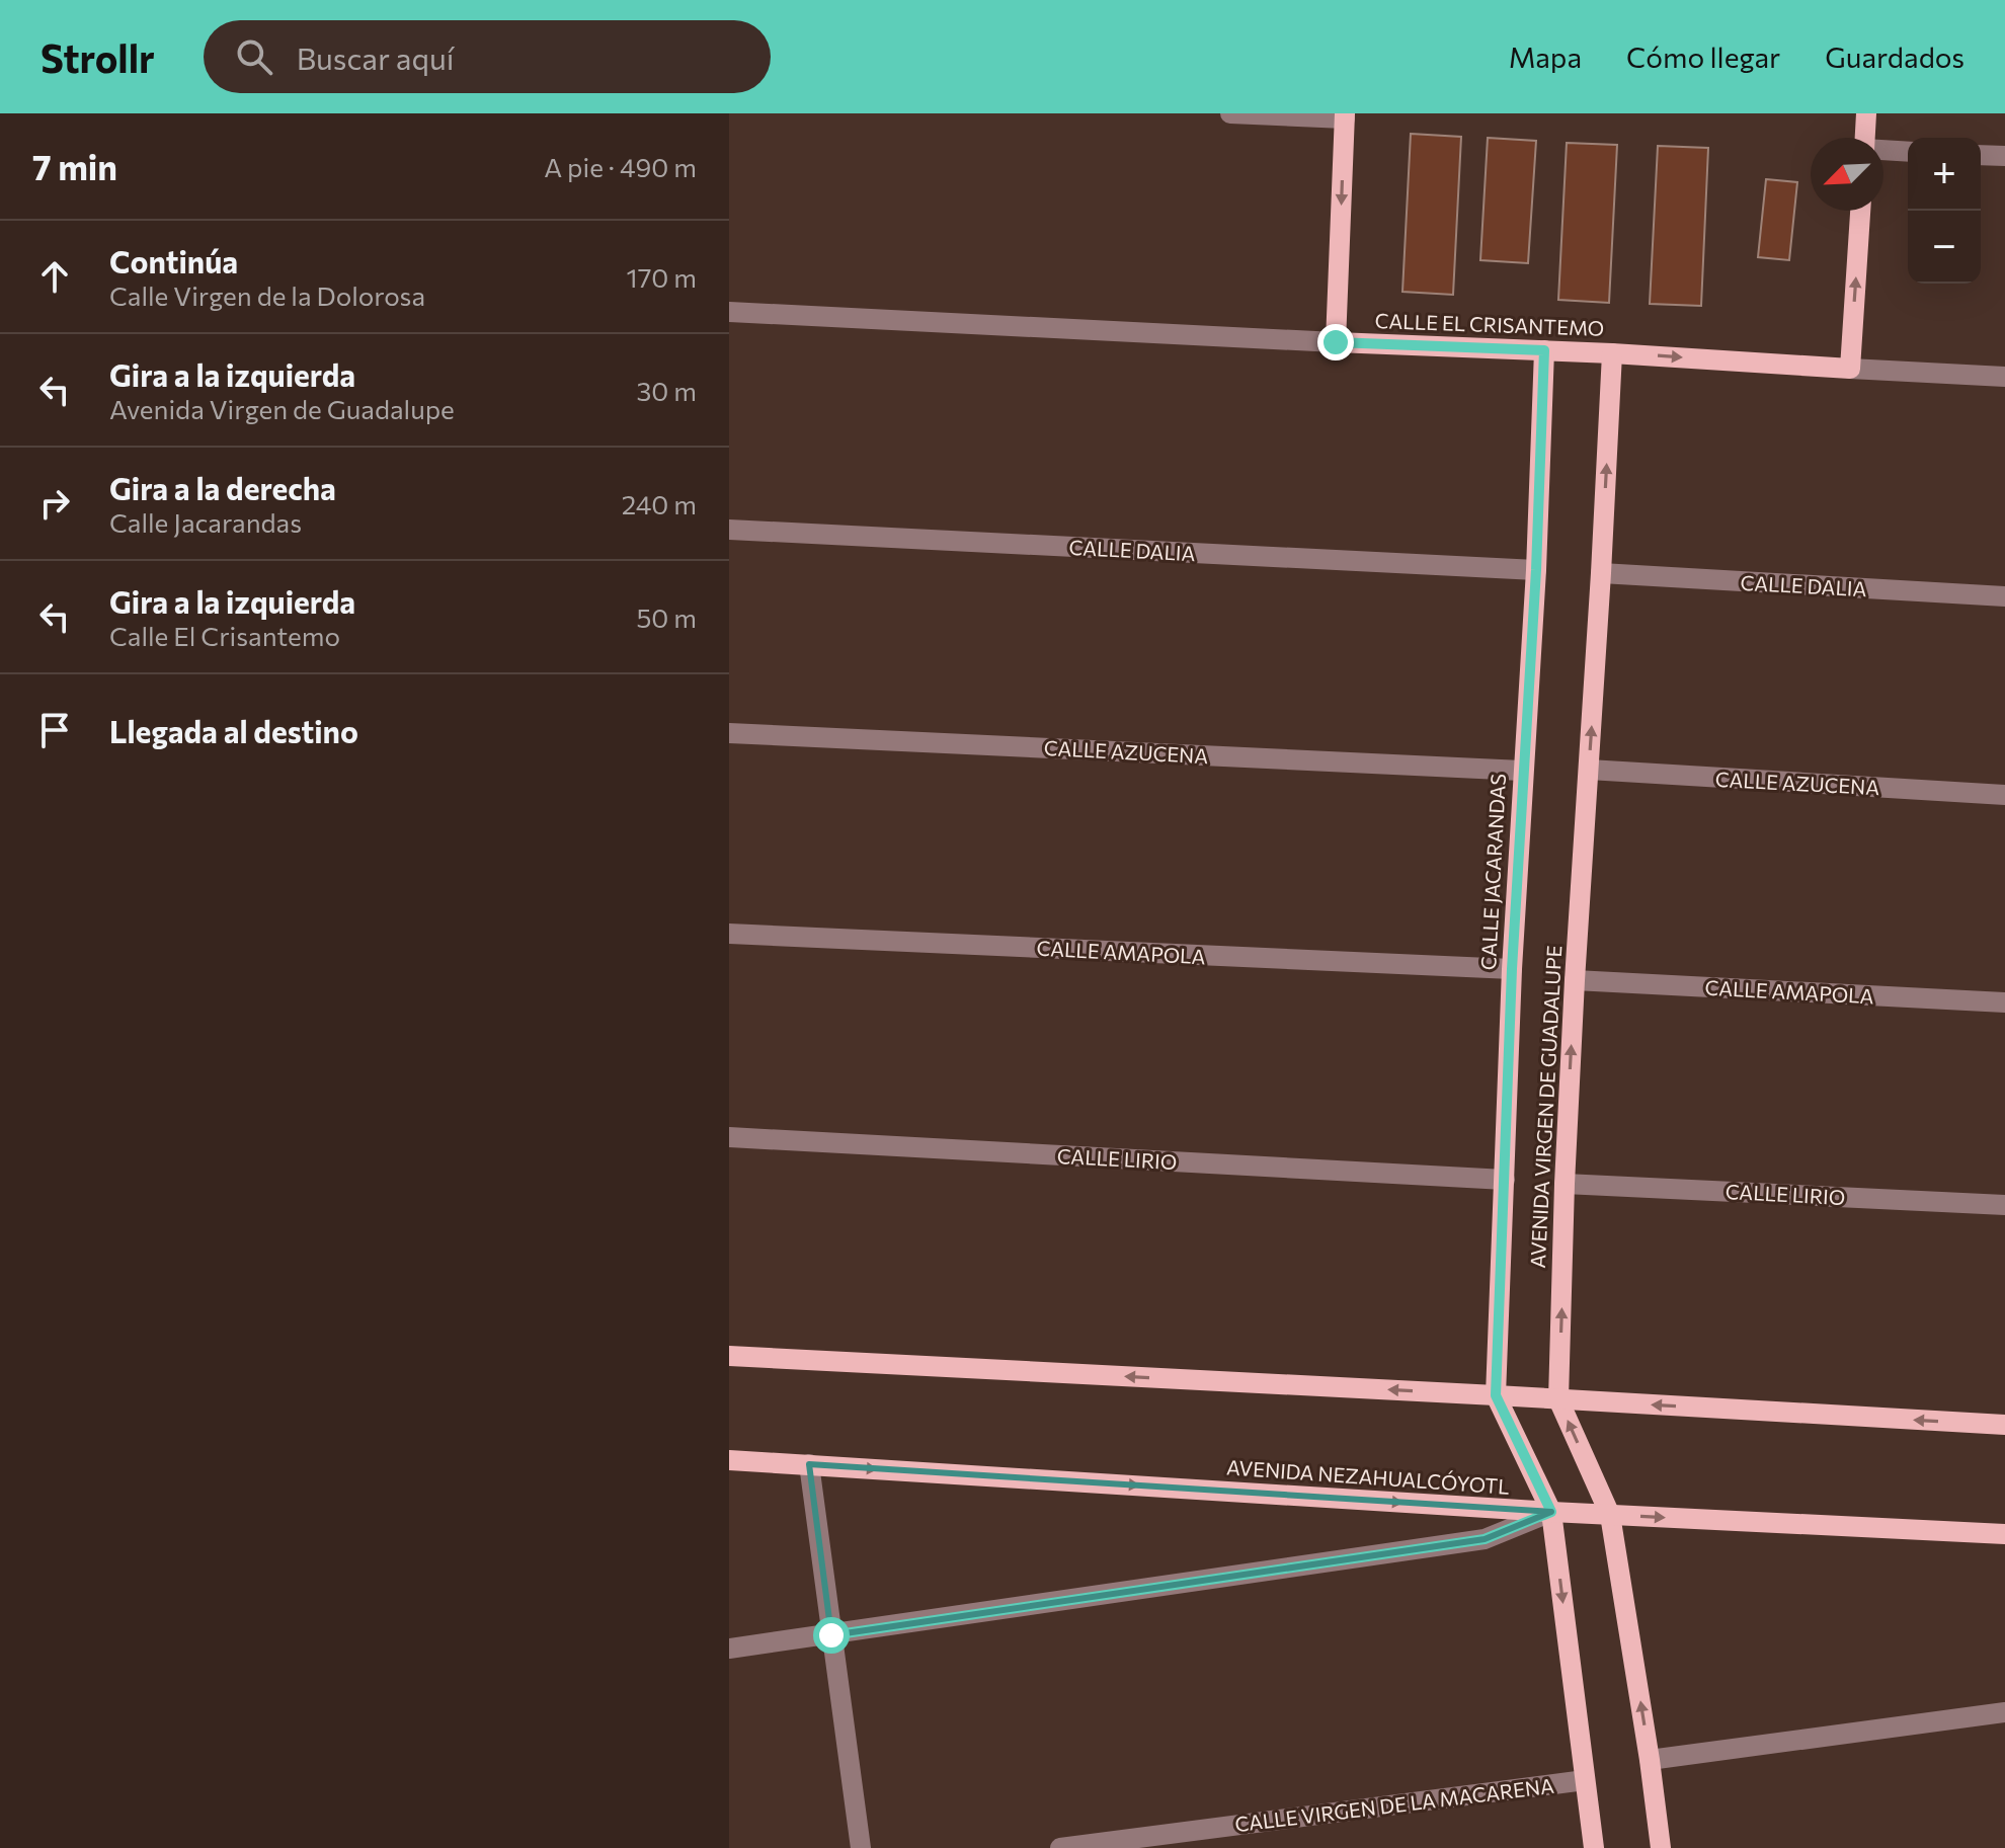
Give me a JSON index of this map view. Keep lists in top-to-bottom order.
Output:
{
  "streets": {
    "main road": [
      "CALLE EL CRISANTEMO",
      "CALLE JACARANDAS",
      "AVENIDA VIRGEN DE GUADALUPE",
      "AVENIDA NEZAHUALCÓYOTL"
    ],
    "street": [
      "CALLE DALIA",
      "CALLE AZUCENA",
      "CALLE AMAPOLA",
      "CALLE LIRIO",
      "CALLE VIRGEN DE LA MACARENA"
    ]
  },
  "crossings": [
    ["CALLE EL CRISANTEMO", "CALLE JACARANDAS"],
    ["CALLE EL CRISANTEMO", "AVENIDA VIRGEN DE GUADALUPE"],
    ["CALLE DALIA", "CALLE JACARANDAS"],
    ["CALLE DALIA", "AVENIDA VIRGEN DE GUADALUPE"],
    ["CALLE AZUCENA", "CALLE JACARANDAS"],
    ["CALLE AZUCENA", "AVENIDA VIRGEN DE GUADALUPE"],
    ["CALLE JACARANDAS", "CALLE AMAPOLA"],
    ["CALLE JACARANDAS", "CALLE LIRIO"],
    ["CALLE AMAPOLA", "AVENIDA VIRGEN DE GUADALUPE"],
    ["AVENIDA VIRGEN DE GUADALUPE", "CALLE LIRIO"],
    ["AVENIDA VIRGEN DE GUADALUPE", "AVENIDA NEZAHUALCÓYOTL"]
  ],
  "one_way": ["AVENIDA VIRGEN DE GUADALUPE"],
  "north": "bottom left",
  "page": {
    "header": "Strollr",
    "search": "Buscar aquí",
    "nav": ["Mapa", "Cómo llegar", "Guardados"],
    "heading": ["7 min", "A pie · 490 m"],
    "map_buttons": ["+", "−"],
    "list": [
      ["Continúa", "Calle Virgen de la Dolorosa", "170 m"],
      ["Gira a la izquierda", "Avenida Virgen de Guadalupe", "30 m"],
      ["Gira a la derecha", "Calle Jacarandas", "240 m"],
      ["Gira a la izquierda", "Calle El Crisantemo", "50 m"],
      "Llegada al destino"
    ]
  }
}
